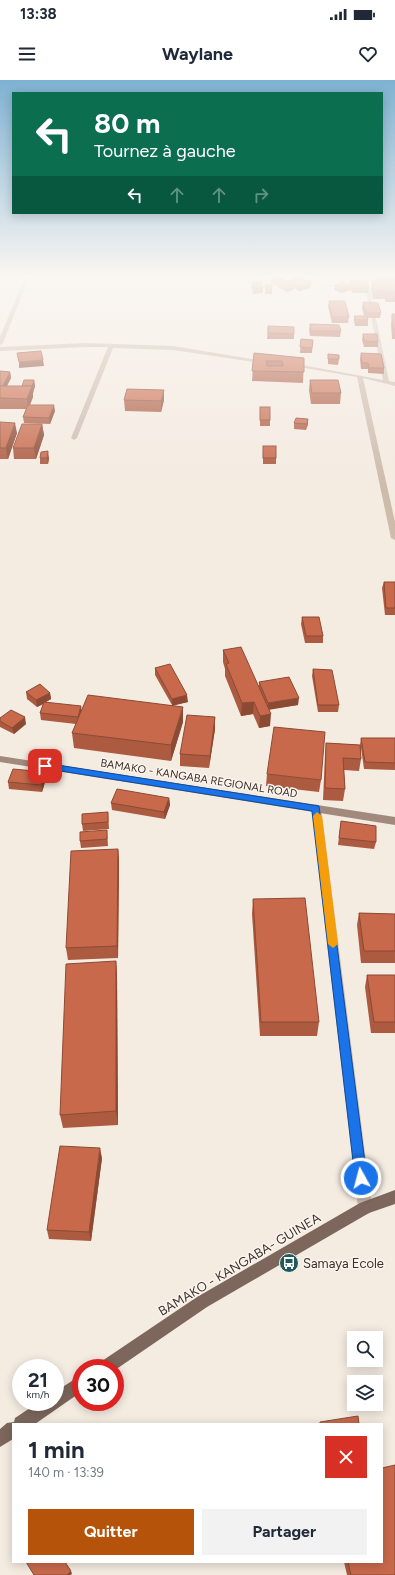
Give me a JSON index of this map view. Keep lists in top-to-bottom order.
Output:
{
  "streets": {
    "main road": ["BAMAKO - KANGABA- GUINEA"],
    "street": ["BAMAKO - KANGABA REGIONAL ROAD"]
  },
  "places": {
    "bus stop": ["Samaya Ecole"]
  },
  "page": {
    "status": "13:38",
    "header": "Waylane",
    "turn": ["80 m", "Tournez à gauche"],
    "speed": "21 km/h",
    "limit": "30",
    "heading": ["1 min", "140 m · 13:39"],
    "buttons": ["Quitter", "Partager"]
  }
}
